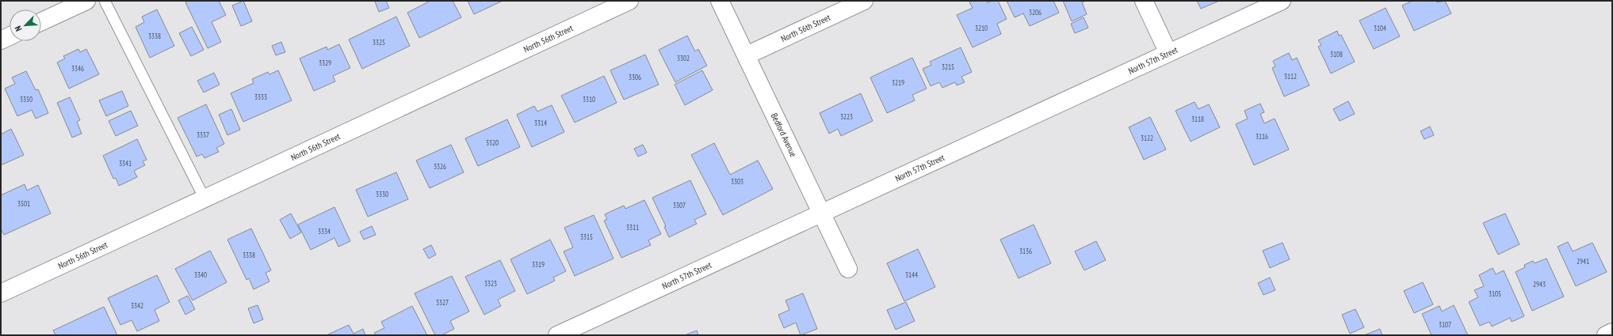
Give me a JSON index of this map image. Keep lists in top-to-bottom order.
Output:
{
  "streets": {
    "street": ["North 56th Street", "North 57th Street", "Bedford Avenue"]
  },
  "crossings": [
    ["North 56th Street", "Bedford Avenue"],
    ["North 57th Street", "Bedford Avenue"]
  ],
  "house_numbers": [
    "3206",
    "3210",
    "3104",
    "3338",
    "3325",
    "3108",
    "3302",
    "3329",
    "3215",
    "3346",
    "3112",
    "3306",
    "3219",
    "3333",
    "3350",
    "3310",
    "3223",
    "3118",
    "3314",
    "3337",
    "3116",
    "3122",
    "3320",
    "3341",
    "3326",
    "3303",
    "3330",
    "3501",
    "3307",
    "3311",
    "3334",
    "3315",
    "3136",
    "3338",
    "2941",
    "3319",
    "3340",
    "3144",
    "3323",
    "2943",
    "3105",
    "3327",
    "3342",
    "3107"
  ],
  "north": "bottom left"
}
